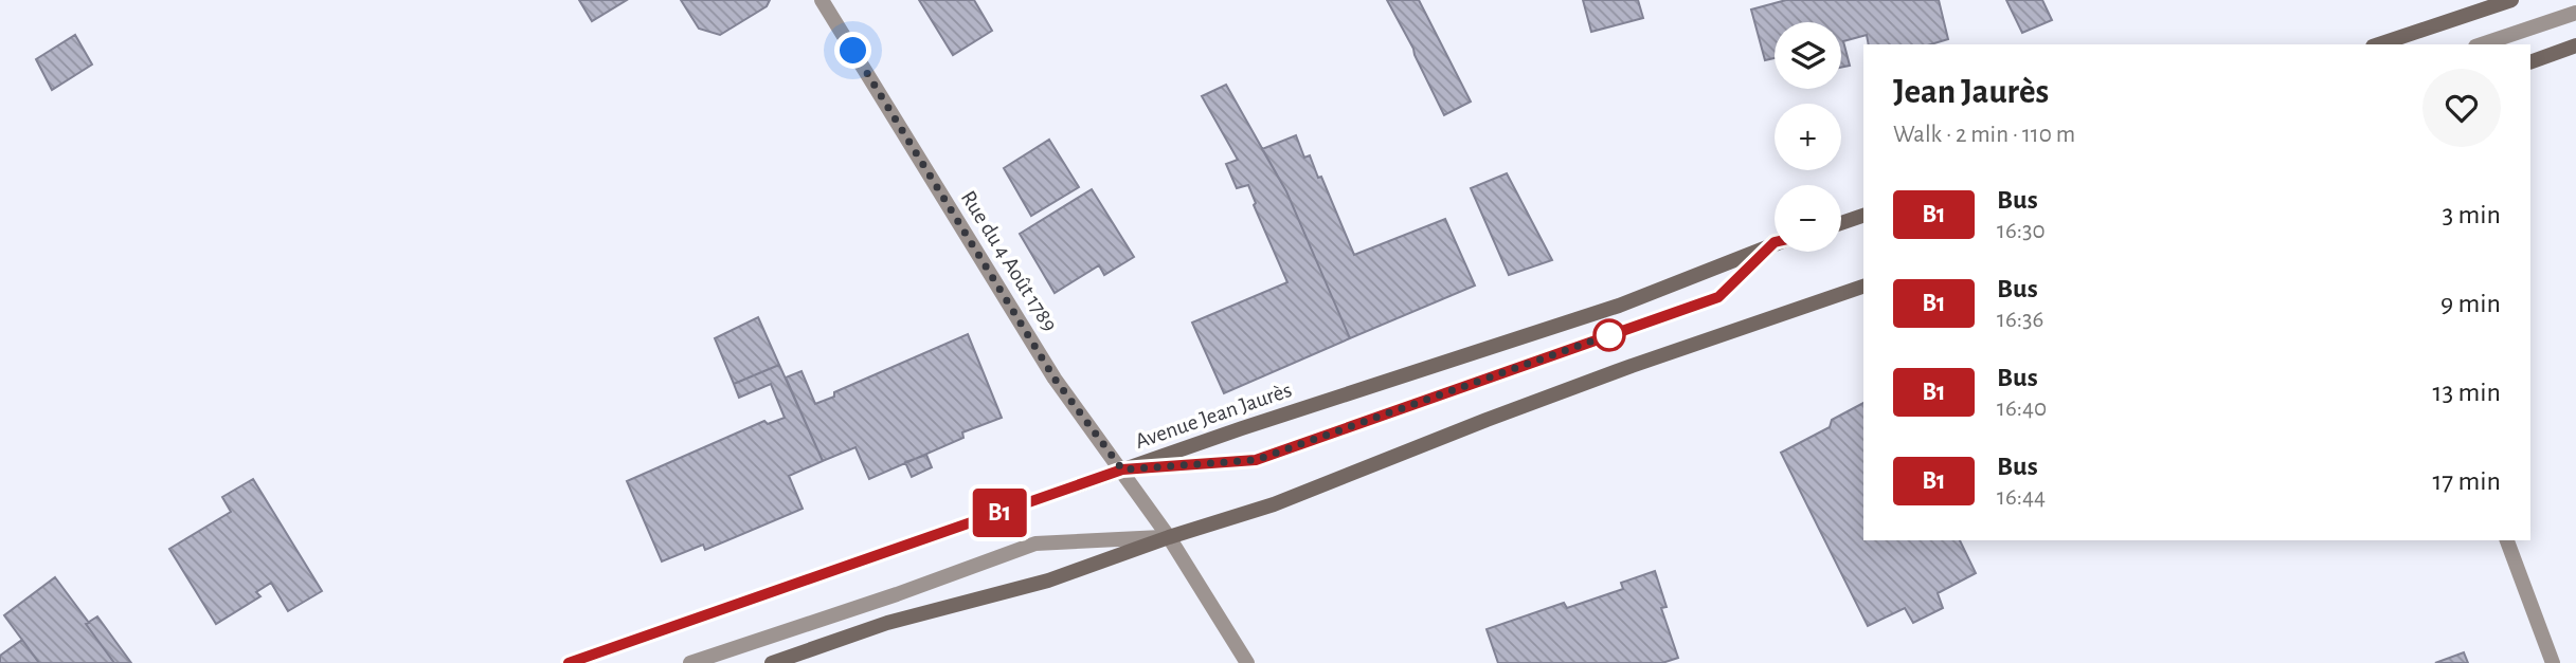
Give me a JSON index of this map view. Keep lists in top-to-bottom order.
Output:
{
  "streets": {
    "main road": ["Avenue Jean Jaurès"],
    "street": ["Rue du 4 Août 1789"]
  },
  "crossings": [
    ["Rue du 4 Août 1789", "Avenue Jean Jaurès"]
  ],
  "lines": ["bus line B1"],
  "page": {
    "on_map": "B1",
    "map_buttons": ["+", "−"],
    "heading": ["Jean Jaurès", "Walk · 2 min · 110 m"],
    "list": [
      {
        "mark": "B1",
        "name": "Bus",
        "note": "16:30",
        "value": "3 min"
      },
      {
        "mark": "B1",
        "name": "Bus",
        "note": "16:36",
        "value": "9 min"
      },
      {
        "mark": "B1",
        "name": "Bus",
        "note": "16:40",
        "value": "13 min"
      },
      {
        "mark": "B1",
        "name": "Bus",
        "note": "16:44",
        "value": "17 min"
      }
    ]
  }
}
